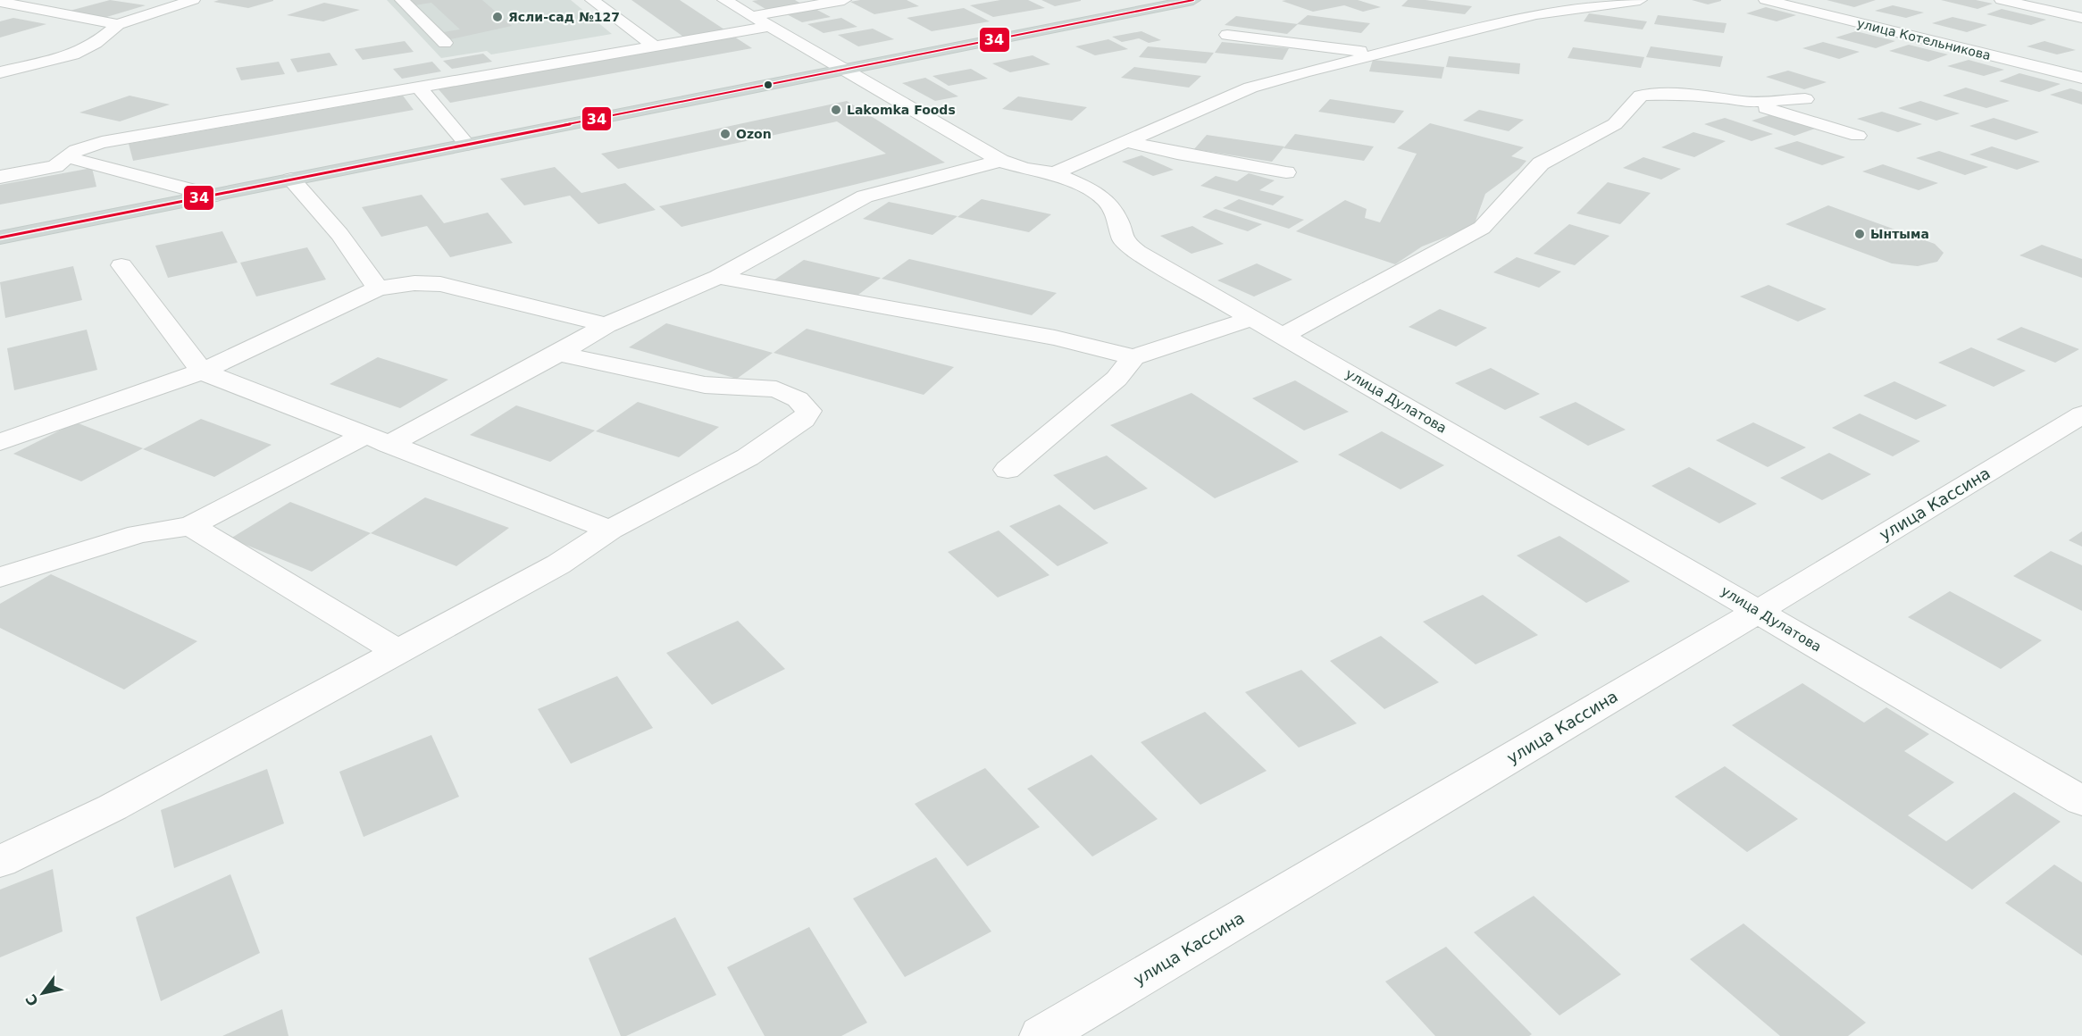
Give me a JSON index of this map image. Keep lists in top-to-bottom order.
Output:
{
  "streets": {
    "street": ["улица Котельникова", "улица Дулатова", "улица Кассина"]
  },
  "crossings": [
    ["улица Дулатова", "улица Кассина"]
  ],
  "places": [
    "Ясли-сад №127",
    "Lakomka Foods",
    "Ozon",
    "Ынтыма"
  ],
  "lines": ["transit line 34"],
  "north": "bottom left"
}
